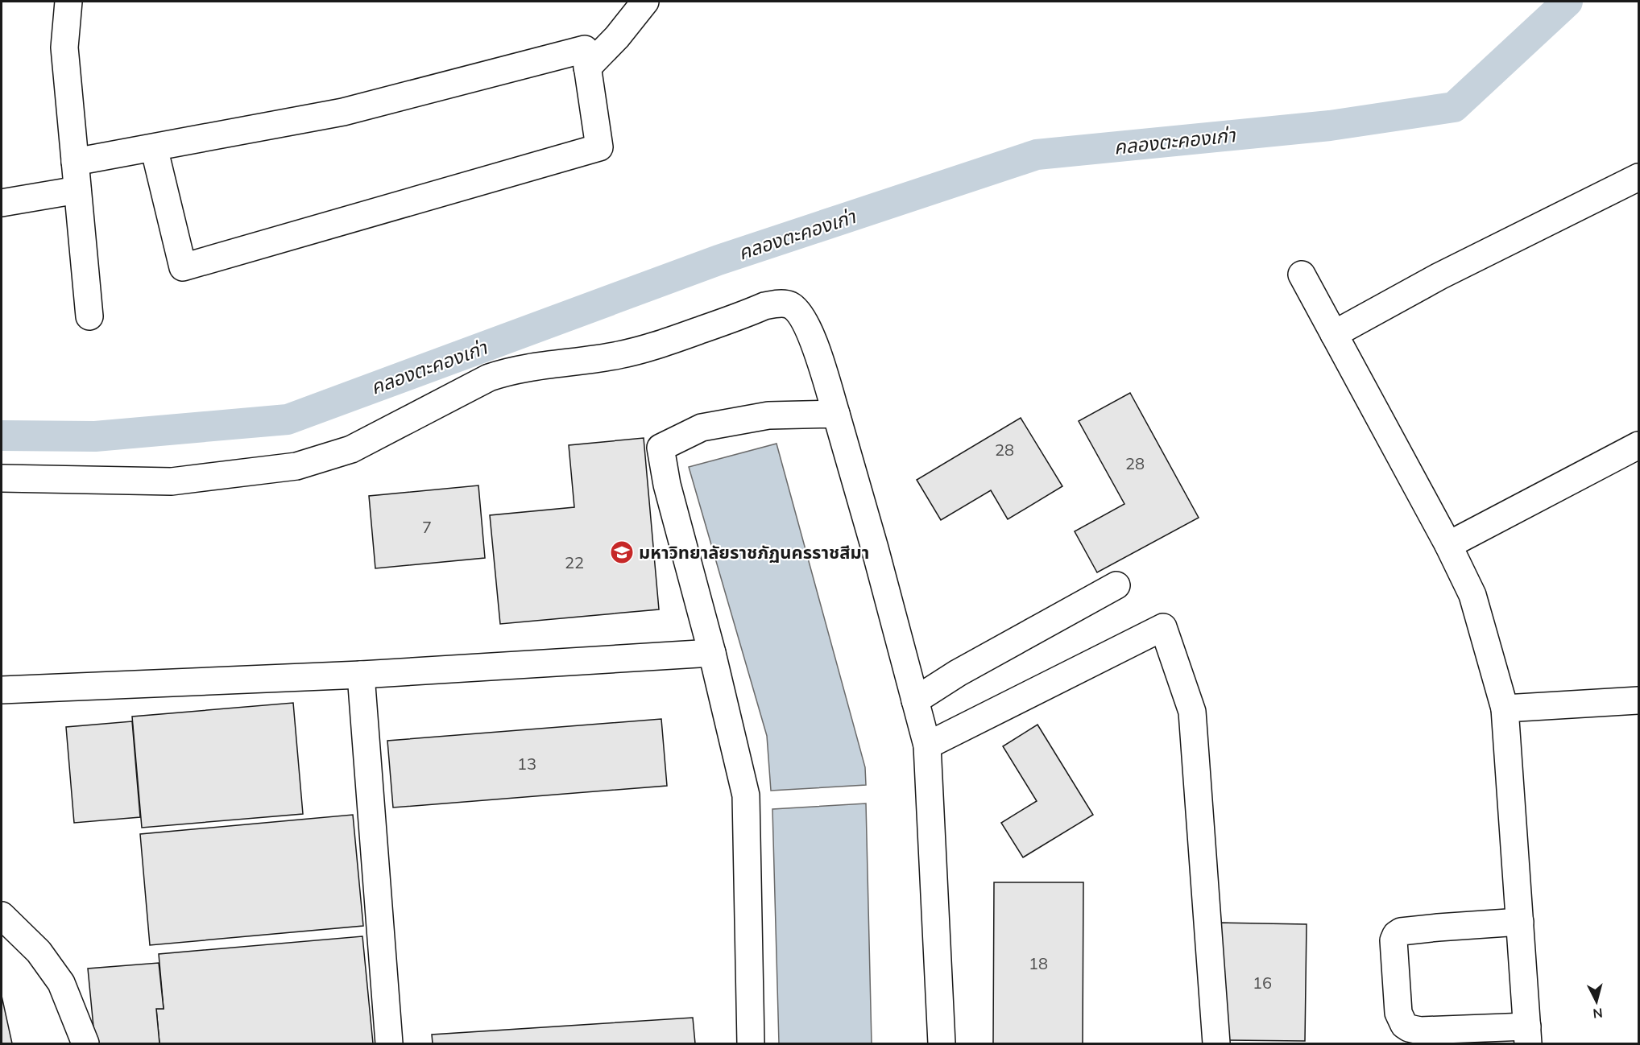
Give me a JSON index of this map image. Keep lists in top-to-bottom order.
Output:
{
  "water": ["คลองตะคองเก่า"],
  "places": {
    "school or university": ["มหาวิทยาลัยราชภัฏนครราชสีมา"]
  },
  "house_numbers": [
    "28",
    "28",
    "7",
    "22",
    "13",
    "18",
    "16"
  ],
  "north": "bottom"
}
